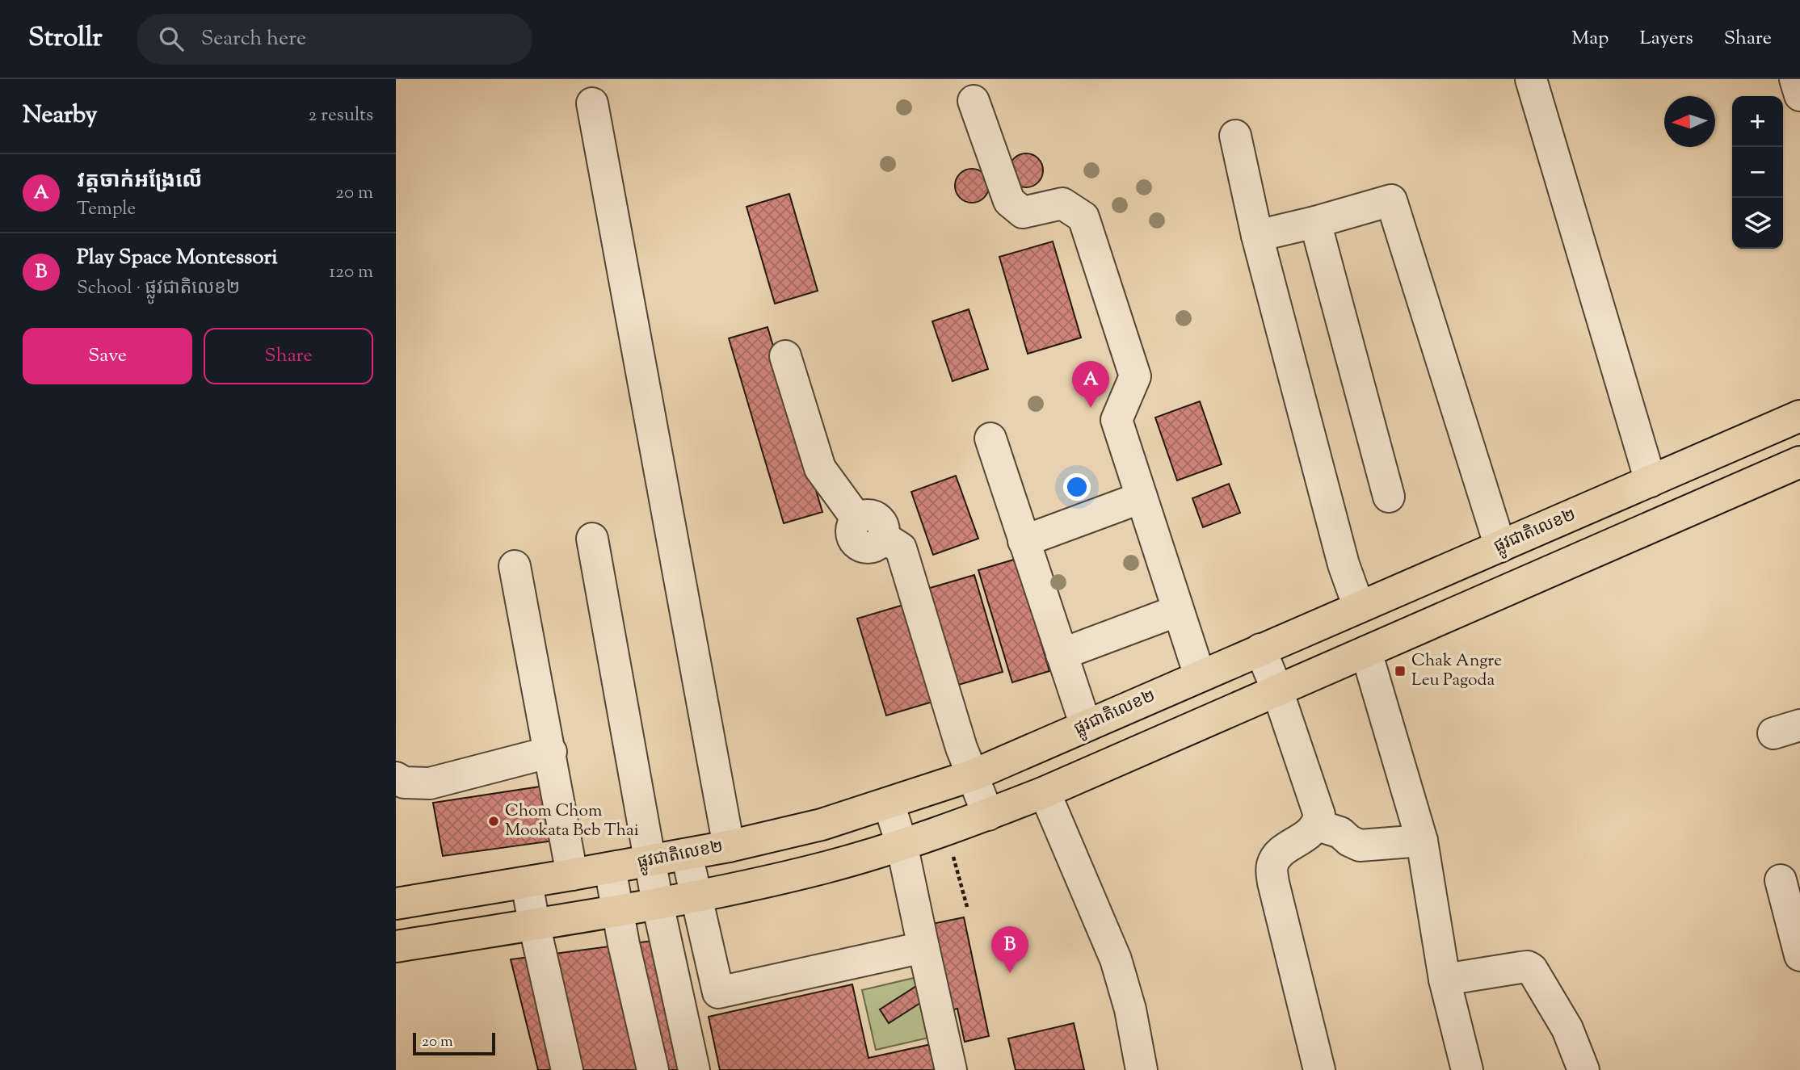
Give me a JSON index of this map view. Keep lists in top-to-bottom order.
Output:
{
  "streets": {
    "main road": ["ផ្លូវជាតិលេខ២"]
  },
  "places": {
    "transit": ["Chak Angre Leu Pagoda"],
    "other": ["Chom Chom Mookata Beb Thai"]
  },
  "scale_bar": "20 m",
  "north": "left",
  "page": {
    "header": "Strollr",
    "search": "Search here",
    "nav": ["Map", "Layers", "Share"],
    "heading": ["Nearby", "2 results"],
    "map_buttons": ["+", "−"],
    "list": [
      {
        "mark": "A",
        "name": "វត្តចាក់អង្រែលើ",
        "note": "Temple",
        "value": "20 m"
      },
      {
        "mark": "B",
        "name": "Play Space Montessori",
        "note": "School · ផ្លូវជាតិលេខ២",
        "value": "120 m"
      }
    ],
    "buttons": ["Save", "Share"],
    "pins": ["A", "B"],
    "scale": "20 m"
  }
}
